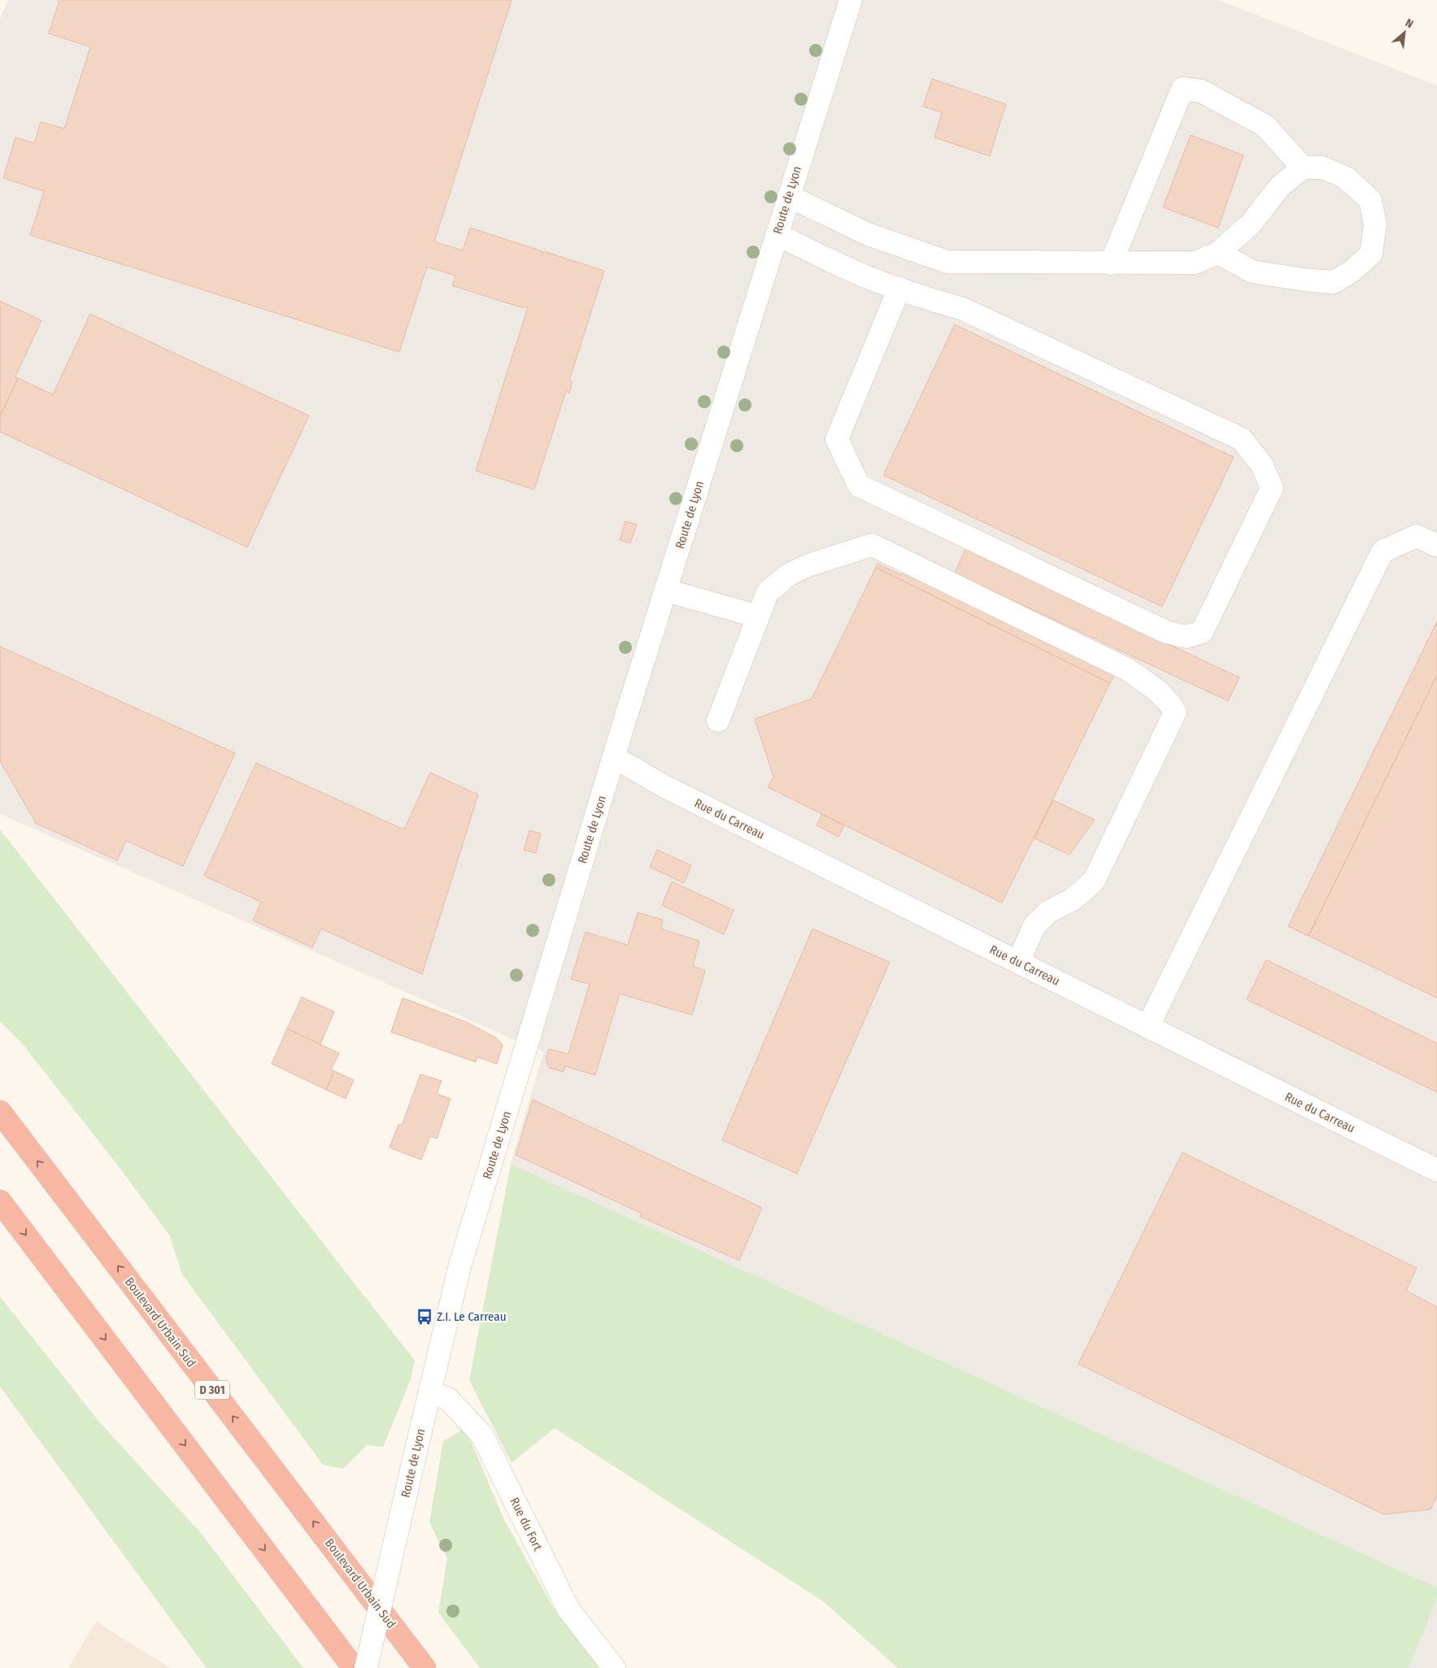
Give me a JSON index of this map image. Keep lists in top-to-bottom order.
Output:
{
  "streets": {
    "highway": ["Boulevard Urbain Sud", "D 301"],
    "street": ["Route de Lyon", "Rue du Carreau", "Rue du Fort"]
  },
  "crossings": [
    ["Route de Lyon", "Rue du Carreau"],
    ["Route de Lyon", "Rue du Fort"]
  ],
  "places": {
    "bus stop": ["Z.I. Le Carreau"]
  },
  "north": "top right"
}
